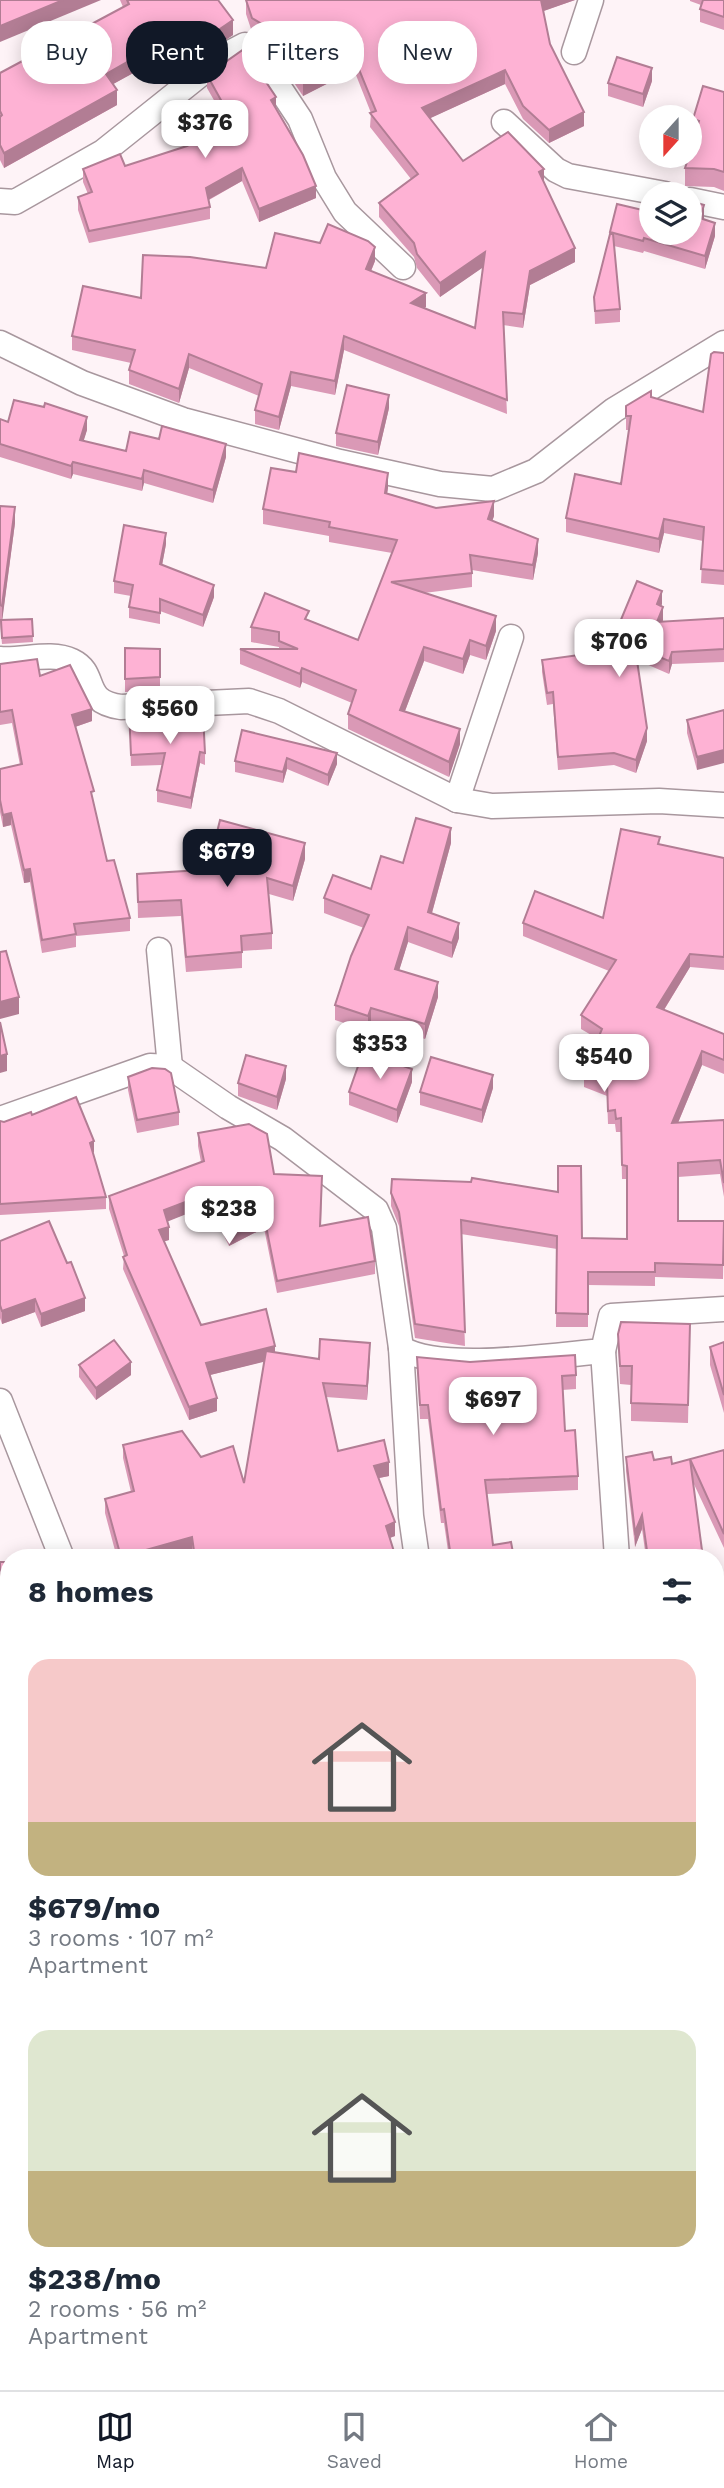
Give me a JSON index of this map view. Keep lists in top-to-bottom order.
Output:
{
  "north": "bottom",
  "page": {
    "chip": [
      "Buy",
      "Rent",
      "Filters",
      "New"
    ],
    "price": [
      "$376",
      "$706",
      "$560",
      "$679",
      "$353",
      "$540",
      "$238",
      "$697"
    ],
    "heading": "8 homes",
    "list": [
      {
        "name": "$679/mo",
        "note": "3 rooms · 107 m² · Apartment"
      },
      {
        "name": "$238/mo",
        "note": "2 rooms · 56 m² · Apartment"
      }
    ],
    "tabs": ["Map", "Saved", "Home"]
  }
}
